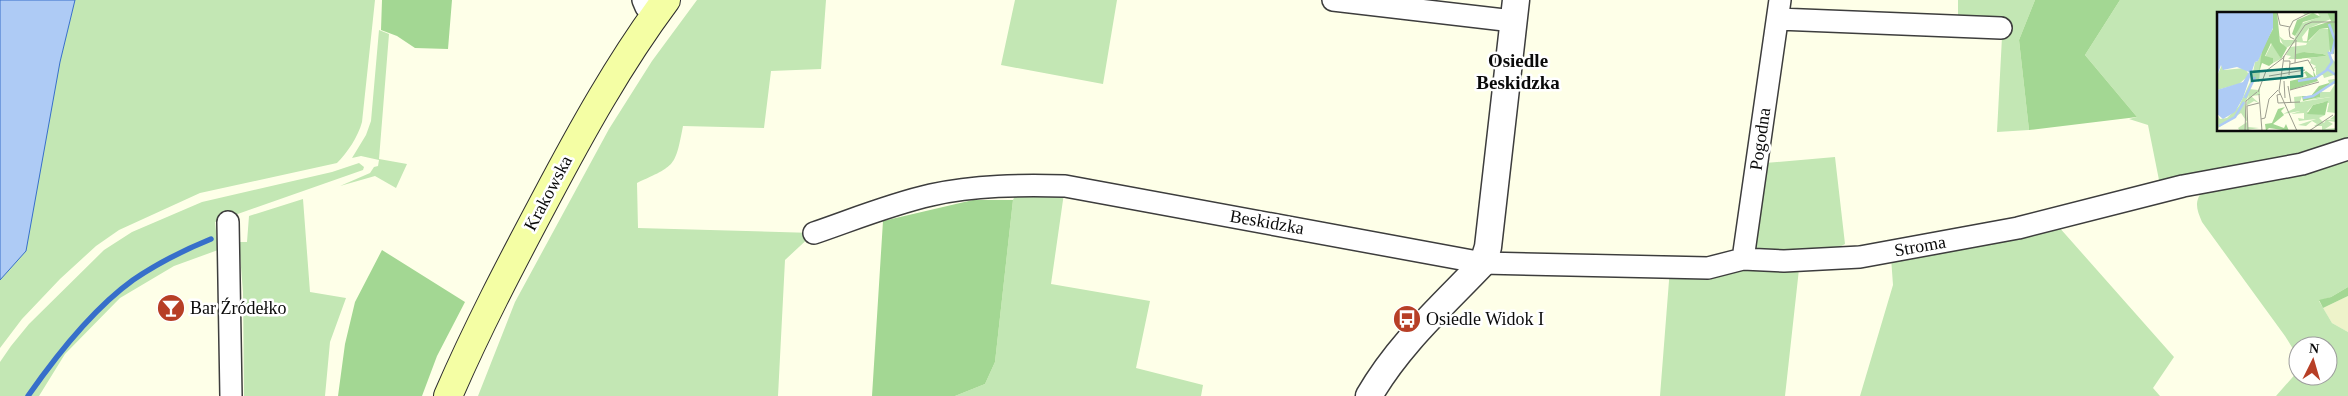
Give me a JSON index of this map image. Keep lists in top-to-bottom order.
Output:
{
  "streets": {
    "main road": ["Krakowska"],
    "street": ["Pogodna", "Beskidzka", "Stroma"]
  },
  "crossings": [
    ["Pogodna", "Stroma"],
    ["Beskidzka", "Stroma"]
  ],
  "districts": ["Osiedle Beskidzka"],
  "places": {
    "bar": ["Bar Źródełko"],
    "bus stop": ["Osiedle Widok I"]
  },
  "north": "top"
}
